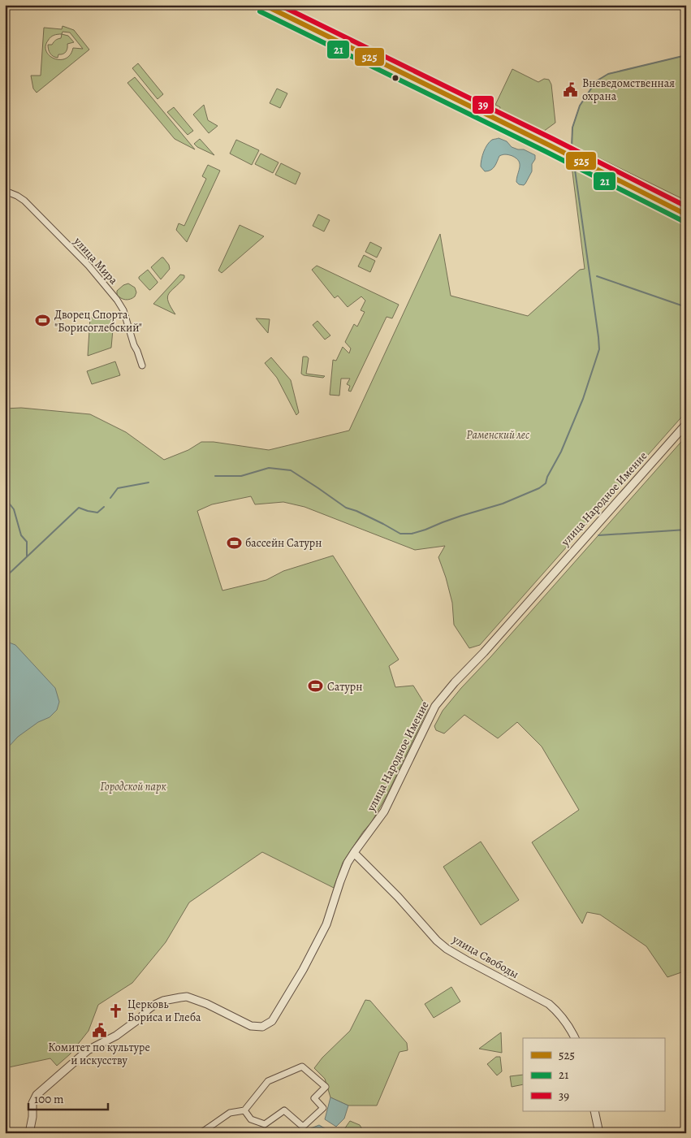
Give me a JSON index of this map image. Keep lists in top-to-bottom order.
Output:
{
  "streets": {
    "street": ["улица Мира", "улица Народное Имение", "улица Свободы"]
  },
  "crossings": [
    ["улица Народное Имение", "улица Свободы"]
  ],
  "parks": ["Раменский лес", "Городской парк"],
  "places": {
    "public building": ["Вневедомственная охрана", "Комитет по культуре и искусству"],
    "sports": ["Дворец Спорта \"Борисоглебский\"", "бассейн Сатурн", "Сатурн"],
    "church": ["Церковь Бориса и Глеба"]
  },
  "lines": ["transit line 525", "transit line 39", "transit line 21"],
  "legend": ["525", "21", "39"],
  "scale_bar": "100 m"
}
